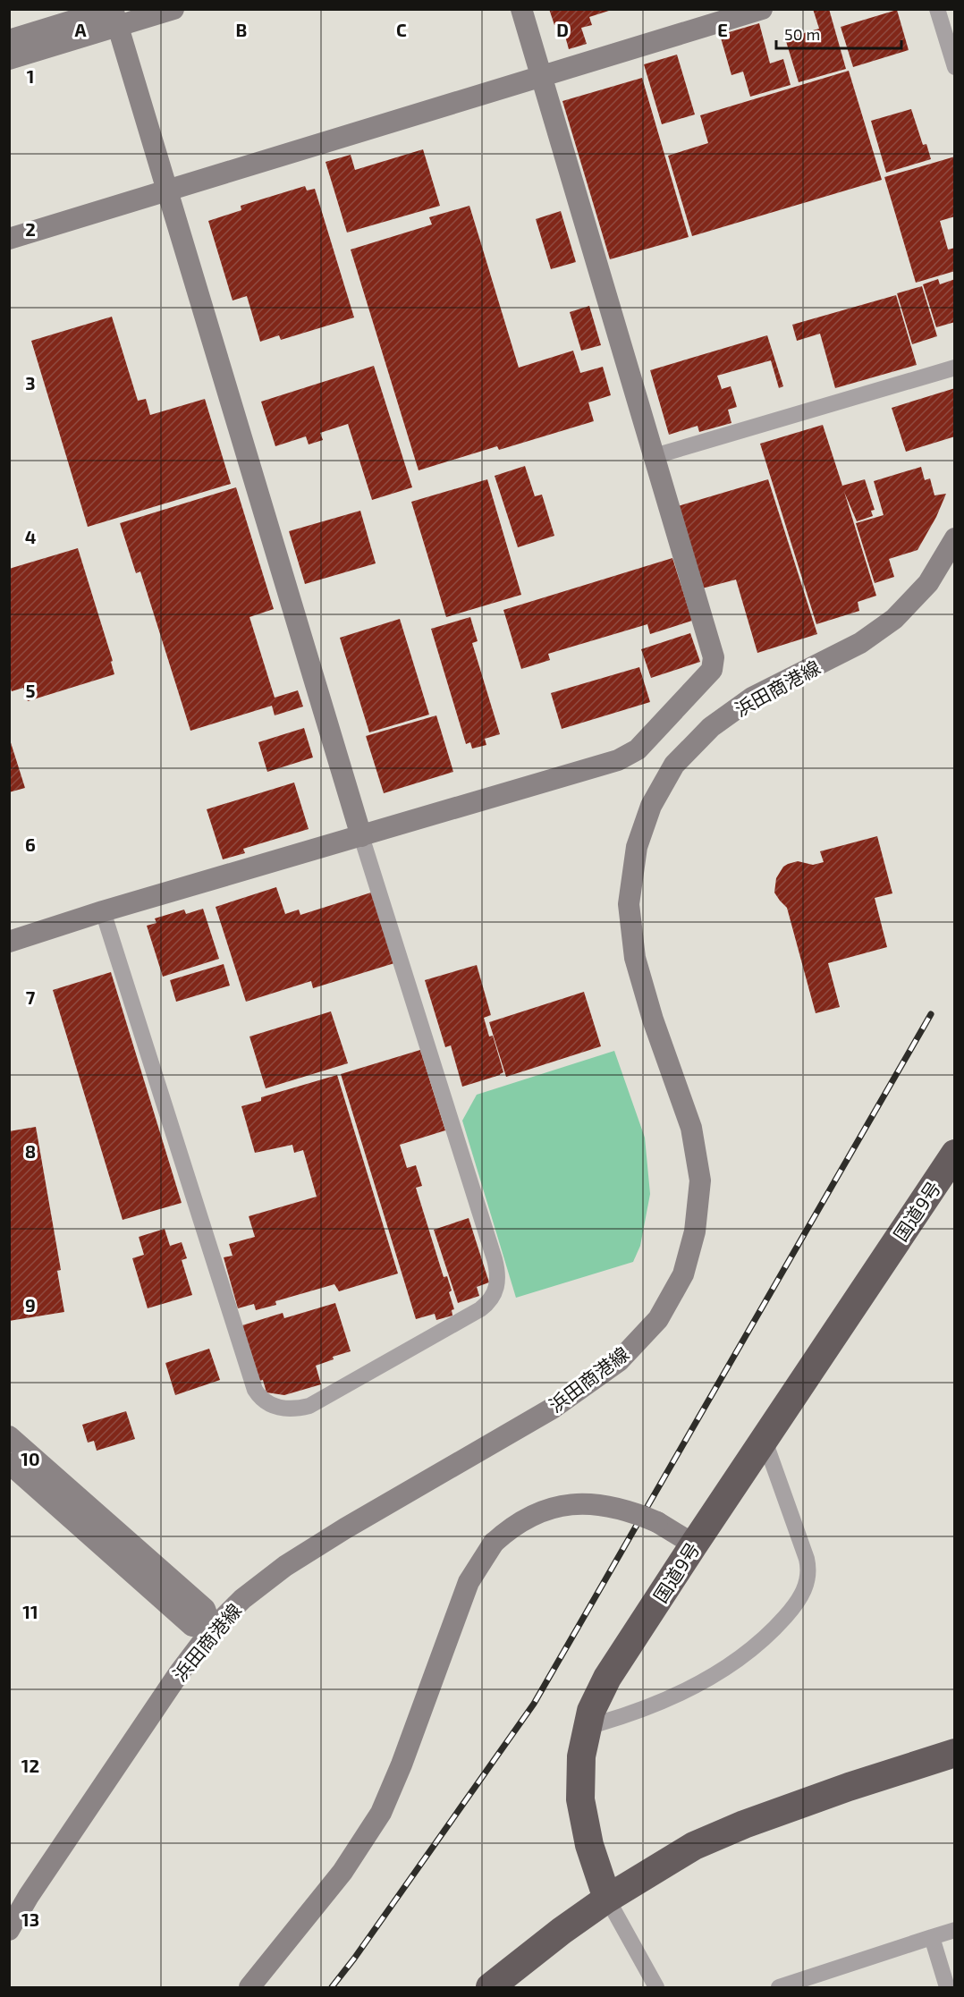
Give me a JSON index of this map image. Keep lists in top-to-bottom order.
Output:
{
  "streets": {
    "highway": ["国道9号"],
    "street": ["浜田商港線"]
  },
  "scale_bar": "50 m",
  "grid": {
    "columns": [
      "A",
      "B",
      "C",
      "D",
      "E"
    ],
    "rows": [
      "1",
      "2",
      "3",
      "4",
      "5",
      "6",
      "7",
      "8",
      "9",
      "10",
      "11",
      "12",
      "13"
    ]
  }
}
